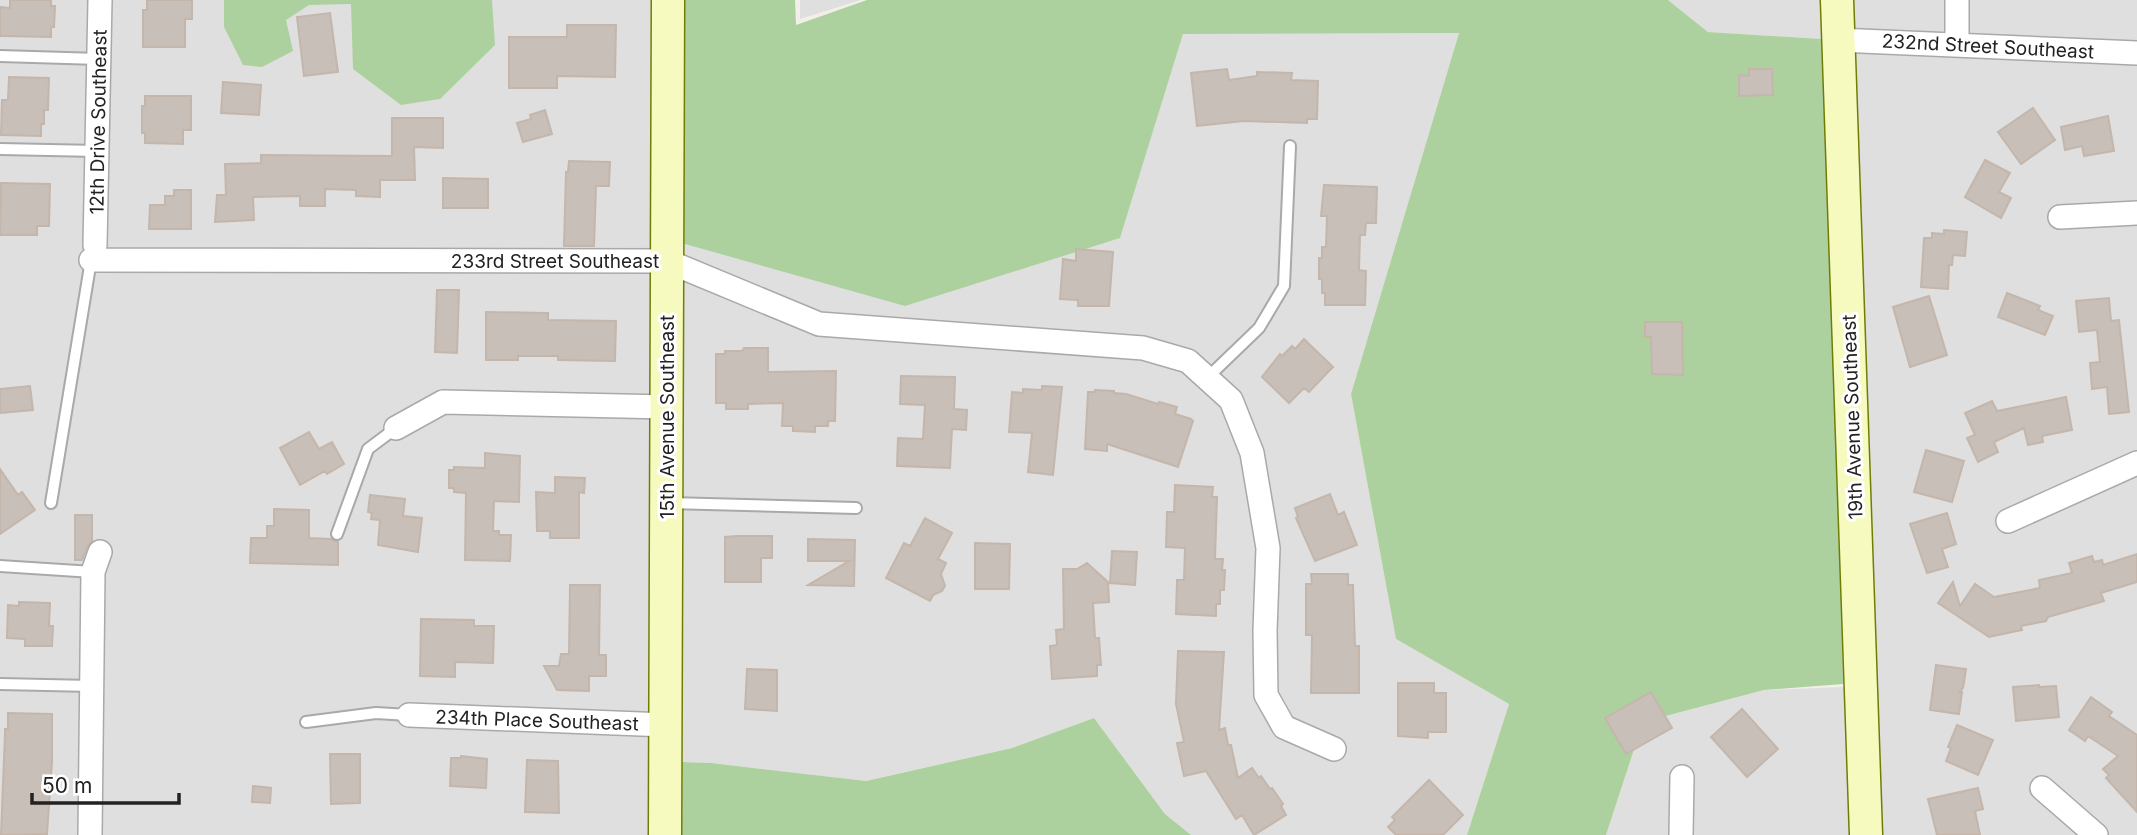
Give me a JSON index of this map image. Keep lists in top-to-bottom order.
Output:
{
  "streets": {
    "street": [
      "232nd Street Southeast",
      "12th Drive Southeast",
      "233rd Street Southeast",
      "15th Avenue Southeast",
      "19th Avenue Southeast",
      "234th Place Southeast"
    ]
  },
  "crossings": [
    ["232nd Street Southeast", "19th Avenue Southeast"],
    ["12th Drive Southeast", "233rd Street Southeast"],
    ["233rd Street Southeast", "15th Avenue Southeast"],
    ["15th Avenue Southeast", "234th Place Southeast"]
  ],
  "scale_bar": "50 m"
}
